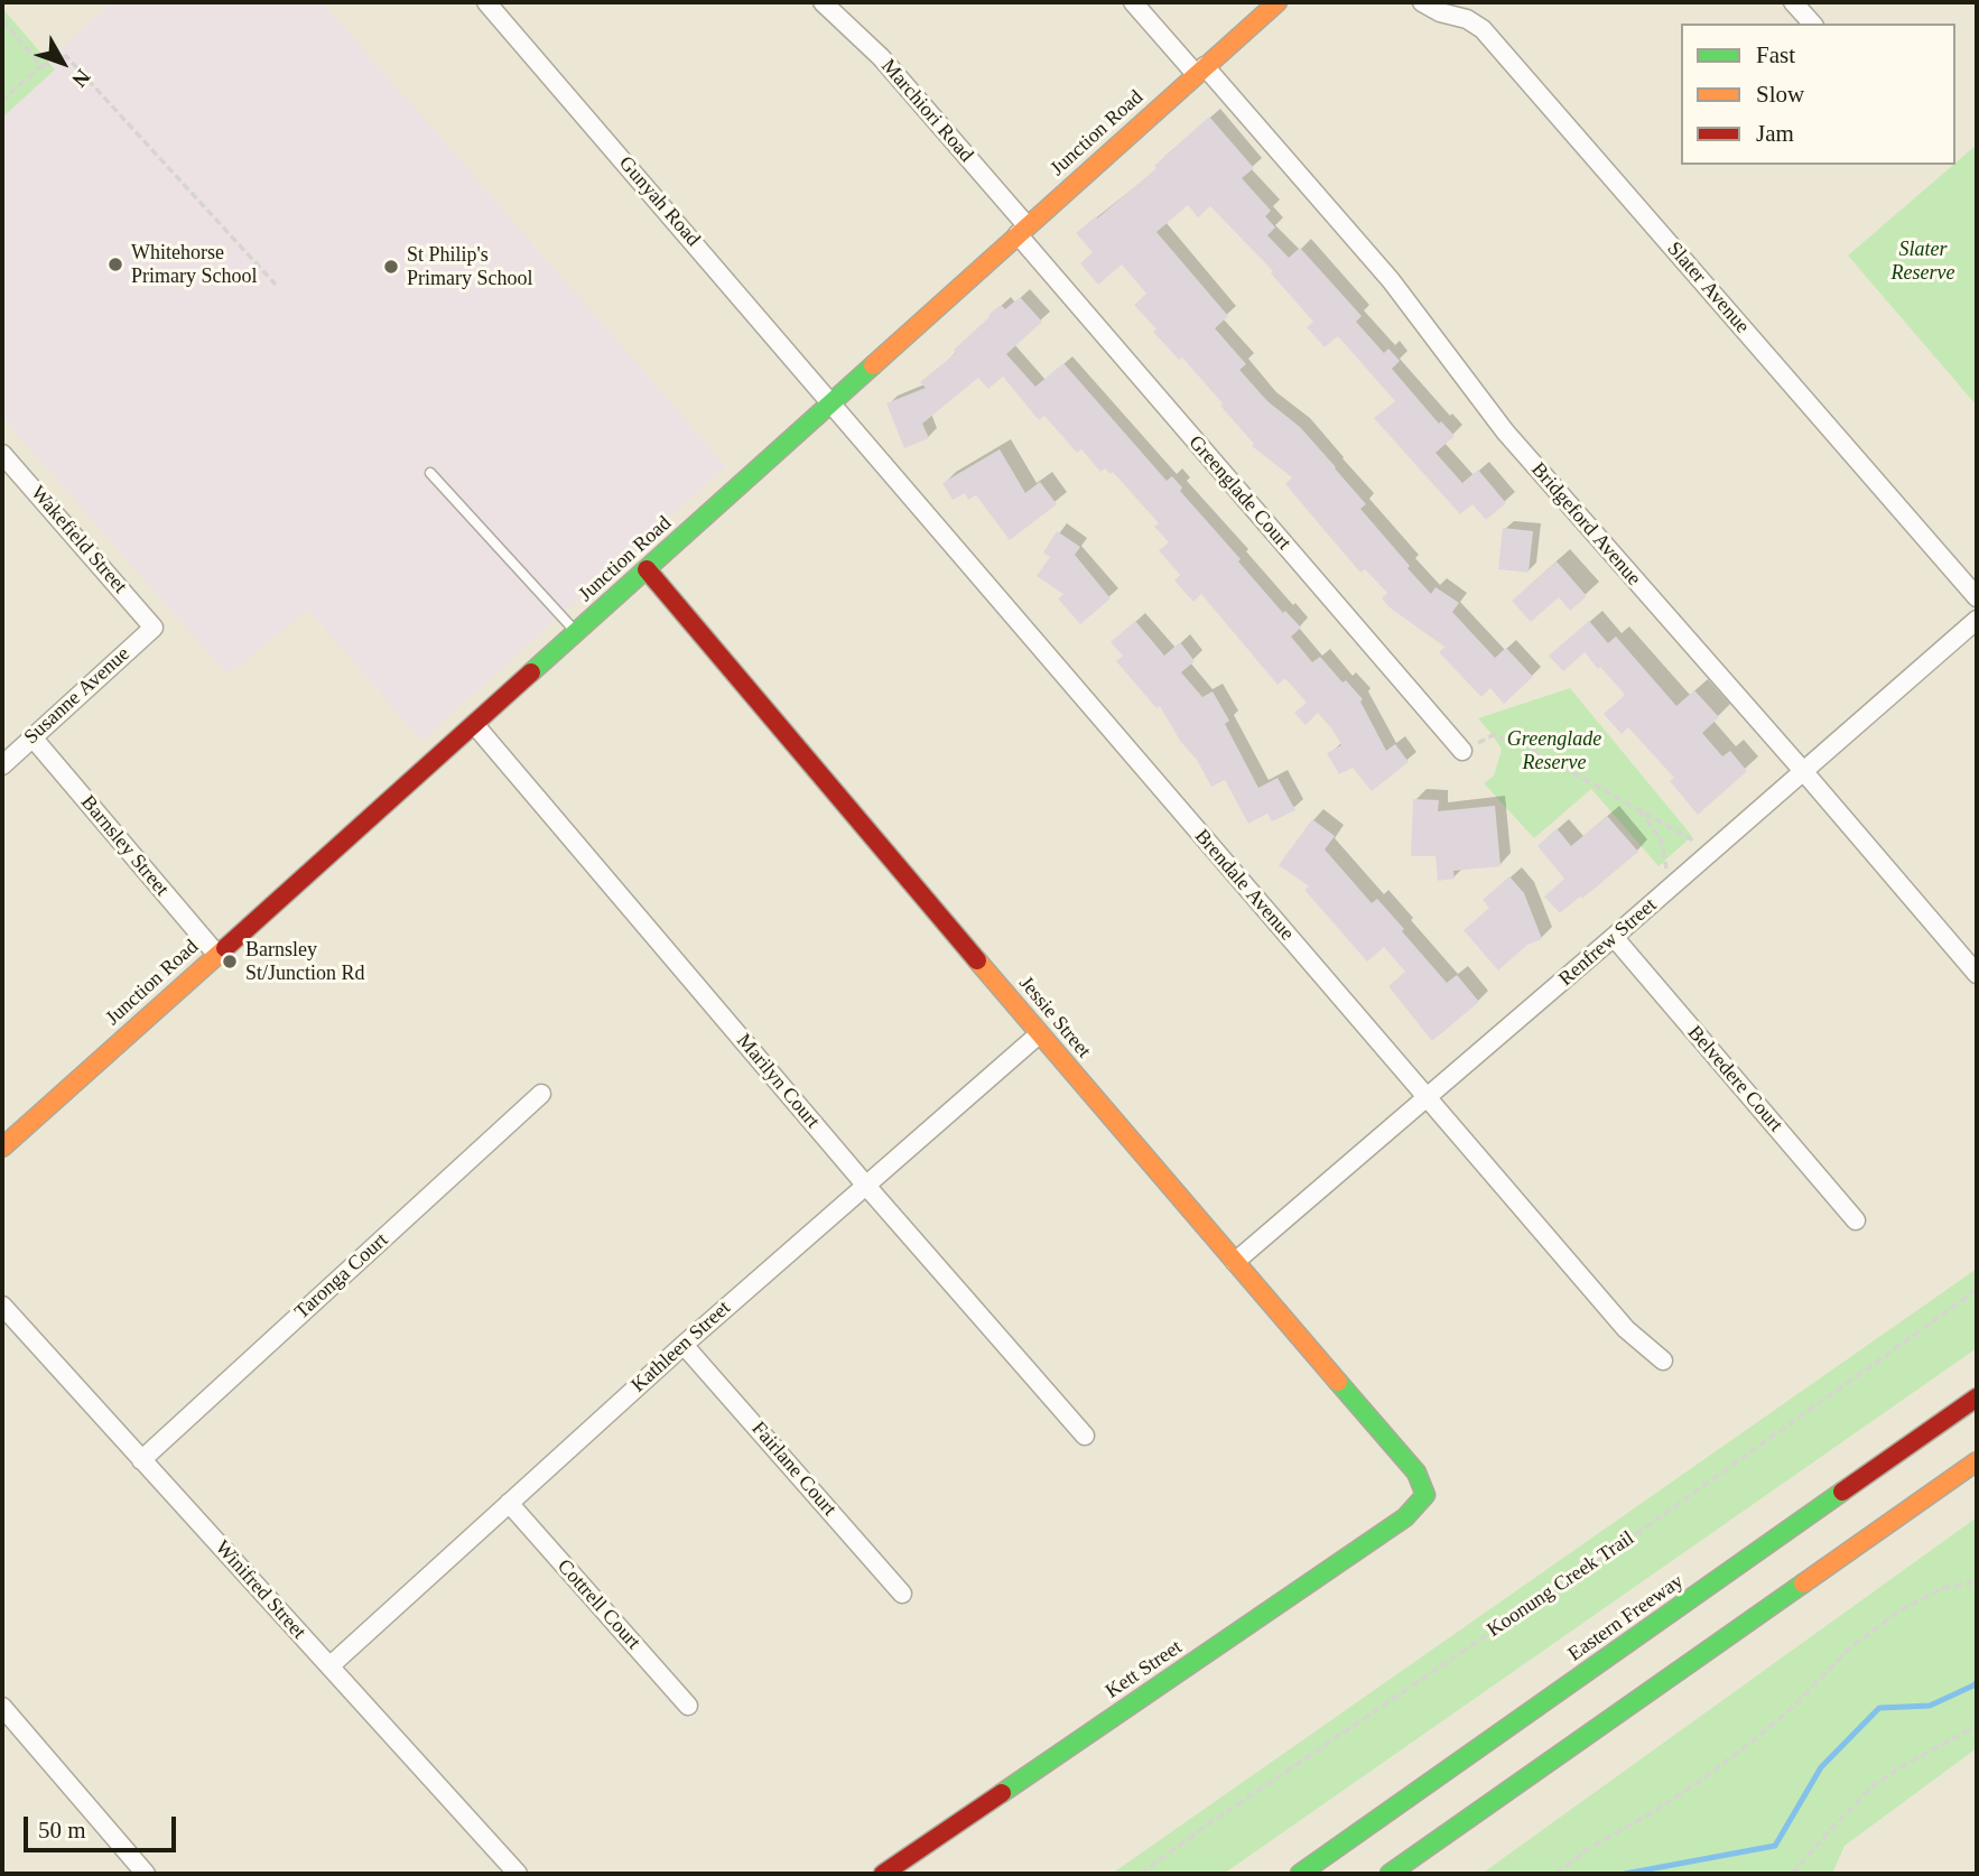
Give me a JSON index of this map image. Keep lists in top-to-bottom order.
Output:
{
  "streets": {
    "main road": [
      "Junction Road",
      "Jessie Street",
      "Eastern Freeway",
      "Kett Street"
    ],
    "street": [
      "Marchiori Road",
      "Gunyah Road",
      "Slater Avenue",
      "Greenglade Court",
      "Bridgeford Avenue",
      "Wakefield Street",
      "Susanne Avenue",
      "Barnsley Street",
      "Brendale Avenue",
      "Renfrew Street",
      "Belvedere Court",
      "Marilyn Court",
      "Taronga Court",
      "Kathleen Street",
      "Fairlane Court",
      "Winifred Street",
      "Cottrell Court"
    ],
    "path": ["Koonung Creek Trail"]
  },
  "crossings": [
    ["Marchiori Road", "Junction Road"],
    ["Marchiori Road", "Greenglade Court"],
    ["Junction Road", "Gunyah Road"],
    ["Junction Road", "Greenglade Court"],
    ["Junction Road", "Bridgeford Avenue"],
    ["Junction Road", "Barnsley Street"],
    ["Junction Road", "Brendale Avenue"],
    ["Junction Road", "Jessie Street"],
    ["Junction Road", "Marilyn Court"],
    ["Gunyah Road", "Brendale Avenue"],
    ["Bridgeford Avenue", "Renfrew Street"],
    ["Wakefield Street", "Susanne Avenue"],
    ["Susanne Avenue", "Barnsley Street"],
    ["Brendale Avenue", "Renfrew Street"],
    ["Renfrew Street", "Jessie Street"],
    ["Renfrew Street", "Belvedere Court"],
    ["Jessie Street", "Kathleen Street"],
    ["Jessie Street", "Kett Street"],
    ["Marilyn Court", "Kathleen Street"],
    ["Taronga Court", "Winifred Street"],
    ["Kathleen Street", "Fairlane Court"],
    ["Kathleen Street", "Winifred Street"],
    ["Kathleen Street", "Cottrell Court"]
  ],
  "parks": ["Slater Reserve", "Greenglade Reserve"],
  "places": ["Whitehorse Primary School", "St Philip's Primary School", "Barnsley St/Junction Rd"],
  "legend": ["Fast", "Slow", "Jam"],
  "scale_bar": "50 m",
  "north": "bottom right"
}
